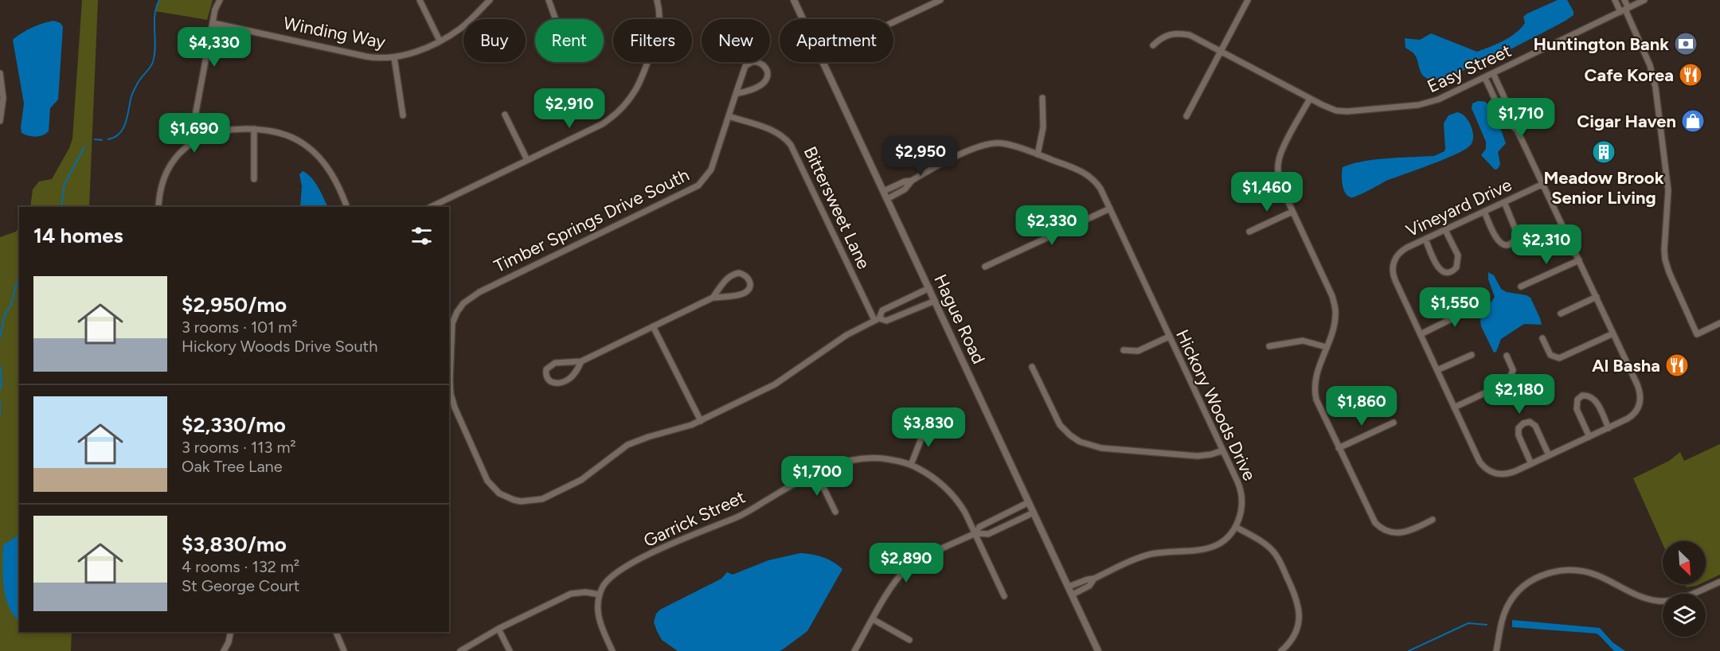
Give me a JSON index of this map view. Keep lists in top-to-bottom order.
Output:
{
  "streets": {
    "street": [
      "Winding Way",
      "Easy Street",
      "Bittersweet Lane",
      "Vineyard Drive",
      "Timber Springs Drive South",
      "Hague Road",
      "Hickory Woods Drive",
      "Garrick Street"
    ]
  },
  "crossings": [
    ["Bittersweet Lane", "Timber Springs Drive South"]
  ],
  "places": {
    "bank": ["Huntington Bank"],
    "restaurant": ["Cafe Korea", "Al Basha"],
    "shop": ["Cigar Haven"],
    "building": ["Meadow Brook Senior Living"]
  },
  "north": "bottom right",
  "page": {
    "chip": [
      "Buy",
      "Rent",
      "Filters",
      "New",
      "Apartment"
    ],
    "price": [
      "$4,330",
      "$2,910",
      "$1,710",
      "$1,690",
      "$2,950",
      "$1,460",
      "$2,330",
      "$2,310",
      "$1,550",
      "$2,180",
      "$1,860",
      "$3,830",
      "$1,700",
      "$2,890"
    ],
    "heading": "14 homes",
    "list": [
      {
        "name": "$2,950/mo",
        "note": "3 rooms · 101 m² · Hickory Woods Drive South"
      },
      {
        "name": "$2,330/mo",
        "note": "3 rooms · 113 m² · Oak Tree Lane"
      },
      {
        "name": "$3,830/mo",
        "note": "4 rooms · 132 m² · St George Court"
      }
    ]
  }
}
